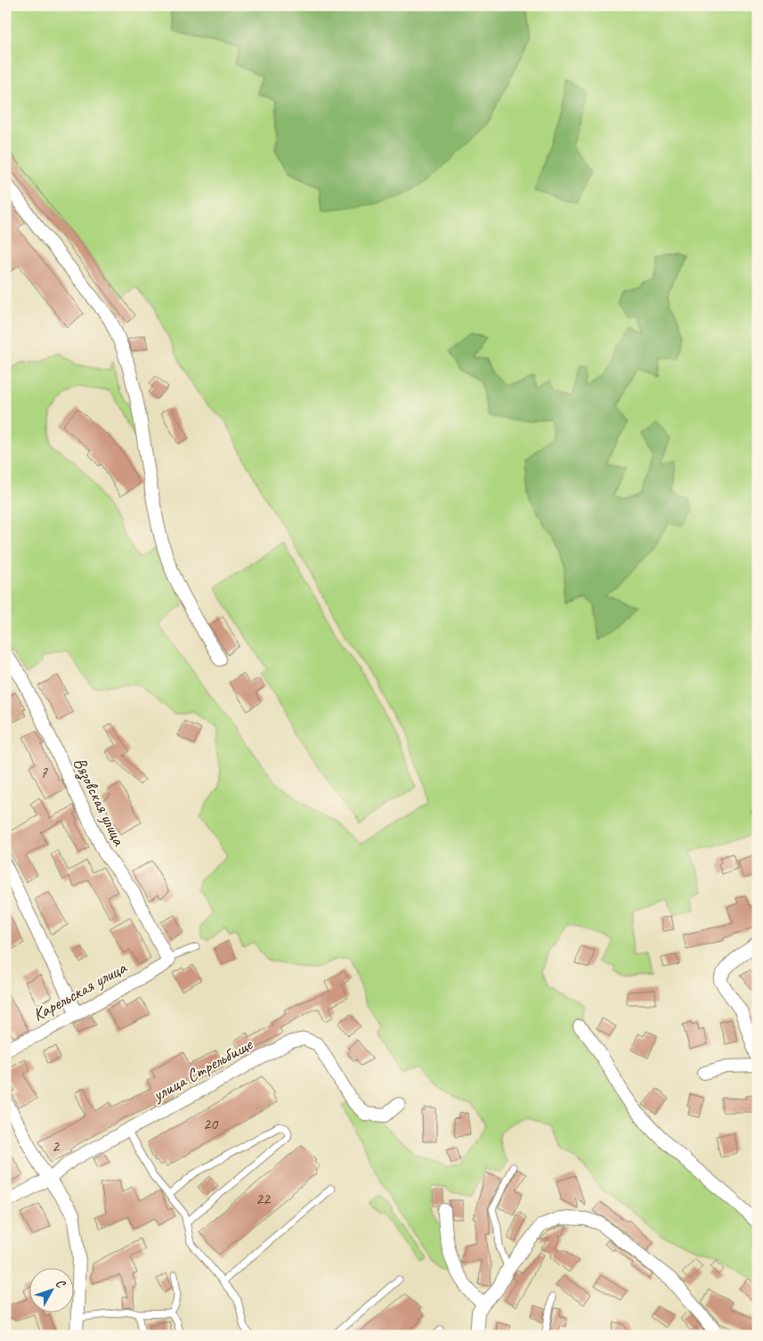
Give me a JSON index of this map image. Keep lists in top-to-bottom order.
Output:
{
  "streets": {
    "street": ["Вязовская улица", "Карельская улица", "улица Стрельбище"]
  },
  "crossings": [
    ["Вязовская улица", "Карельская улица"]
  ],
  "house_numbers": [
    "7",
    "20",
    "2",
    "22"
  ],
  "north": "top right"
}
